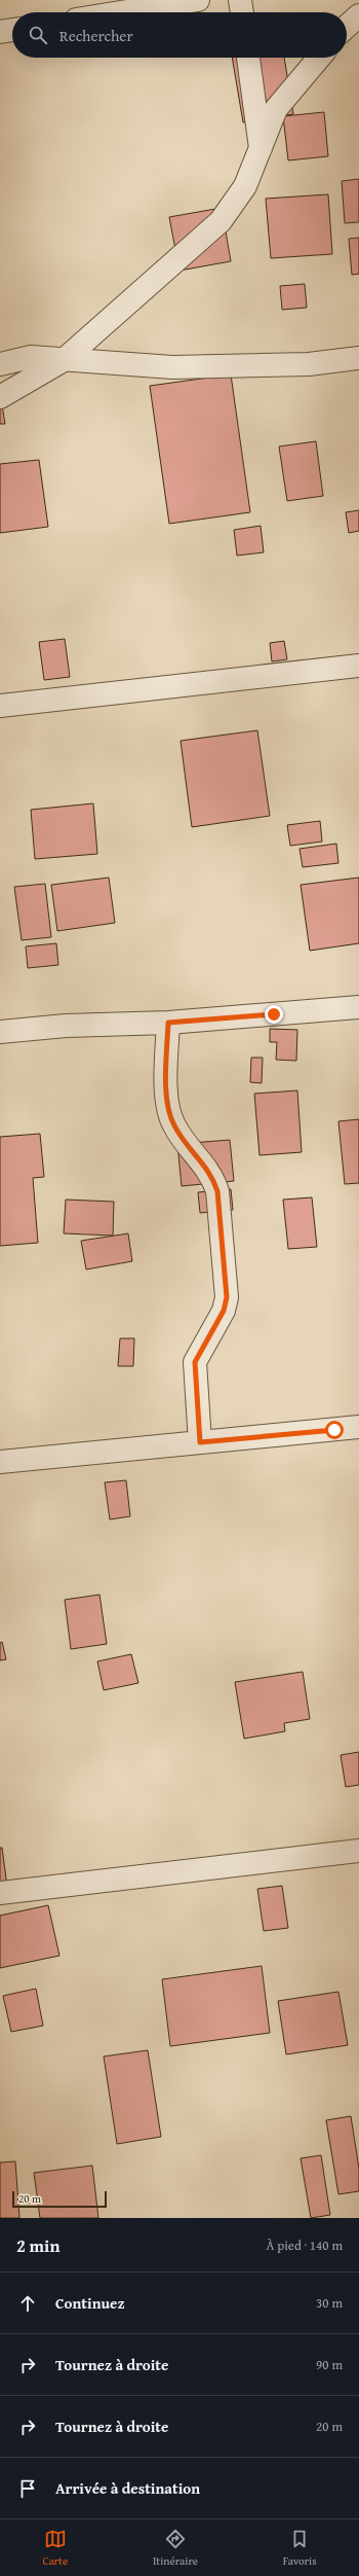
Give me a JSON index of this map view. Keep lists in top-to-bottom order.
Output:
{
  "scale_bar": "20 m",
  "page": {
    "search": "Rechercher",
    "scale": "20 m",
    "heading": ["2 min", "À pied · 140 m"],
    "list": [
      ["Continuez", "30 m"],
      ["Tournez à droite", "90 m"],
      ["Tournez à droite", "20 m"],
      "Arrivée à destination"
    ],
    "nav": ["Carte", "Itinéraire", "Favoris"]
  }
}
